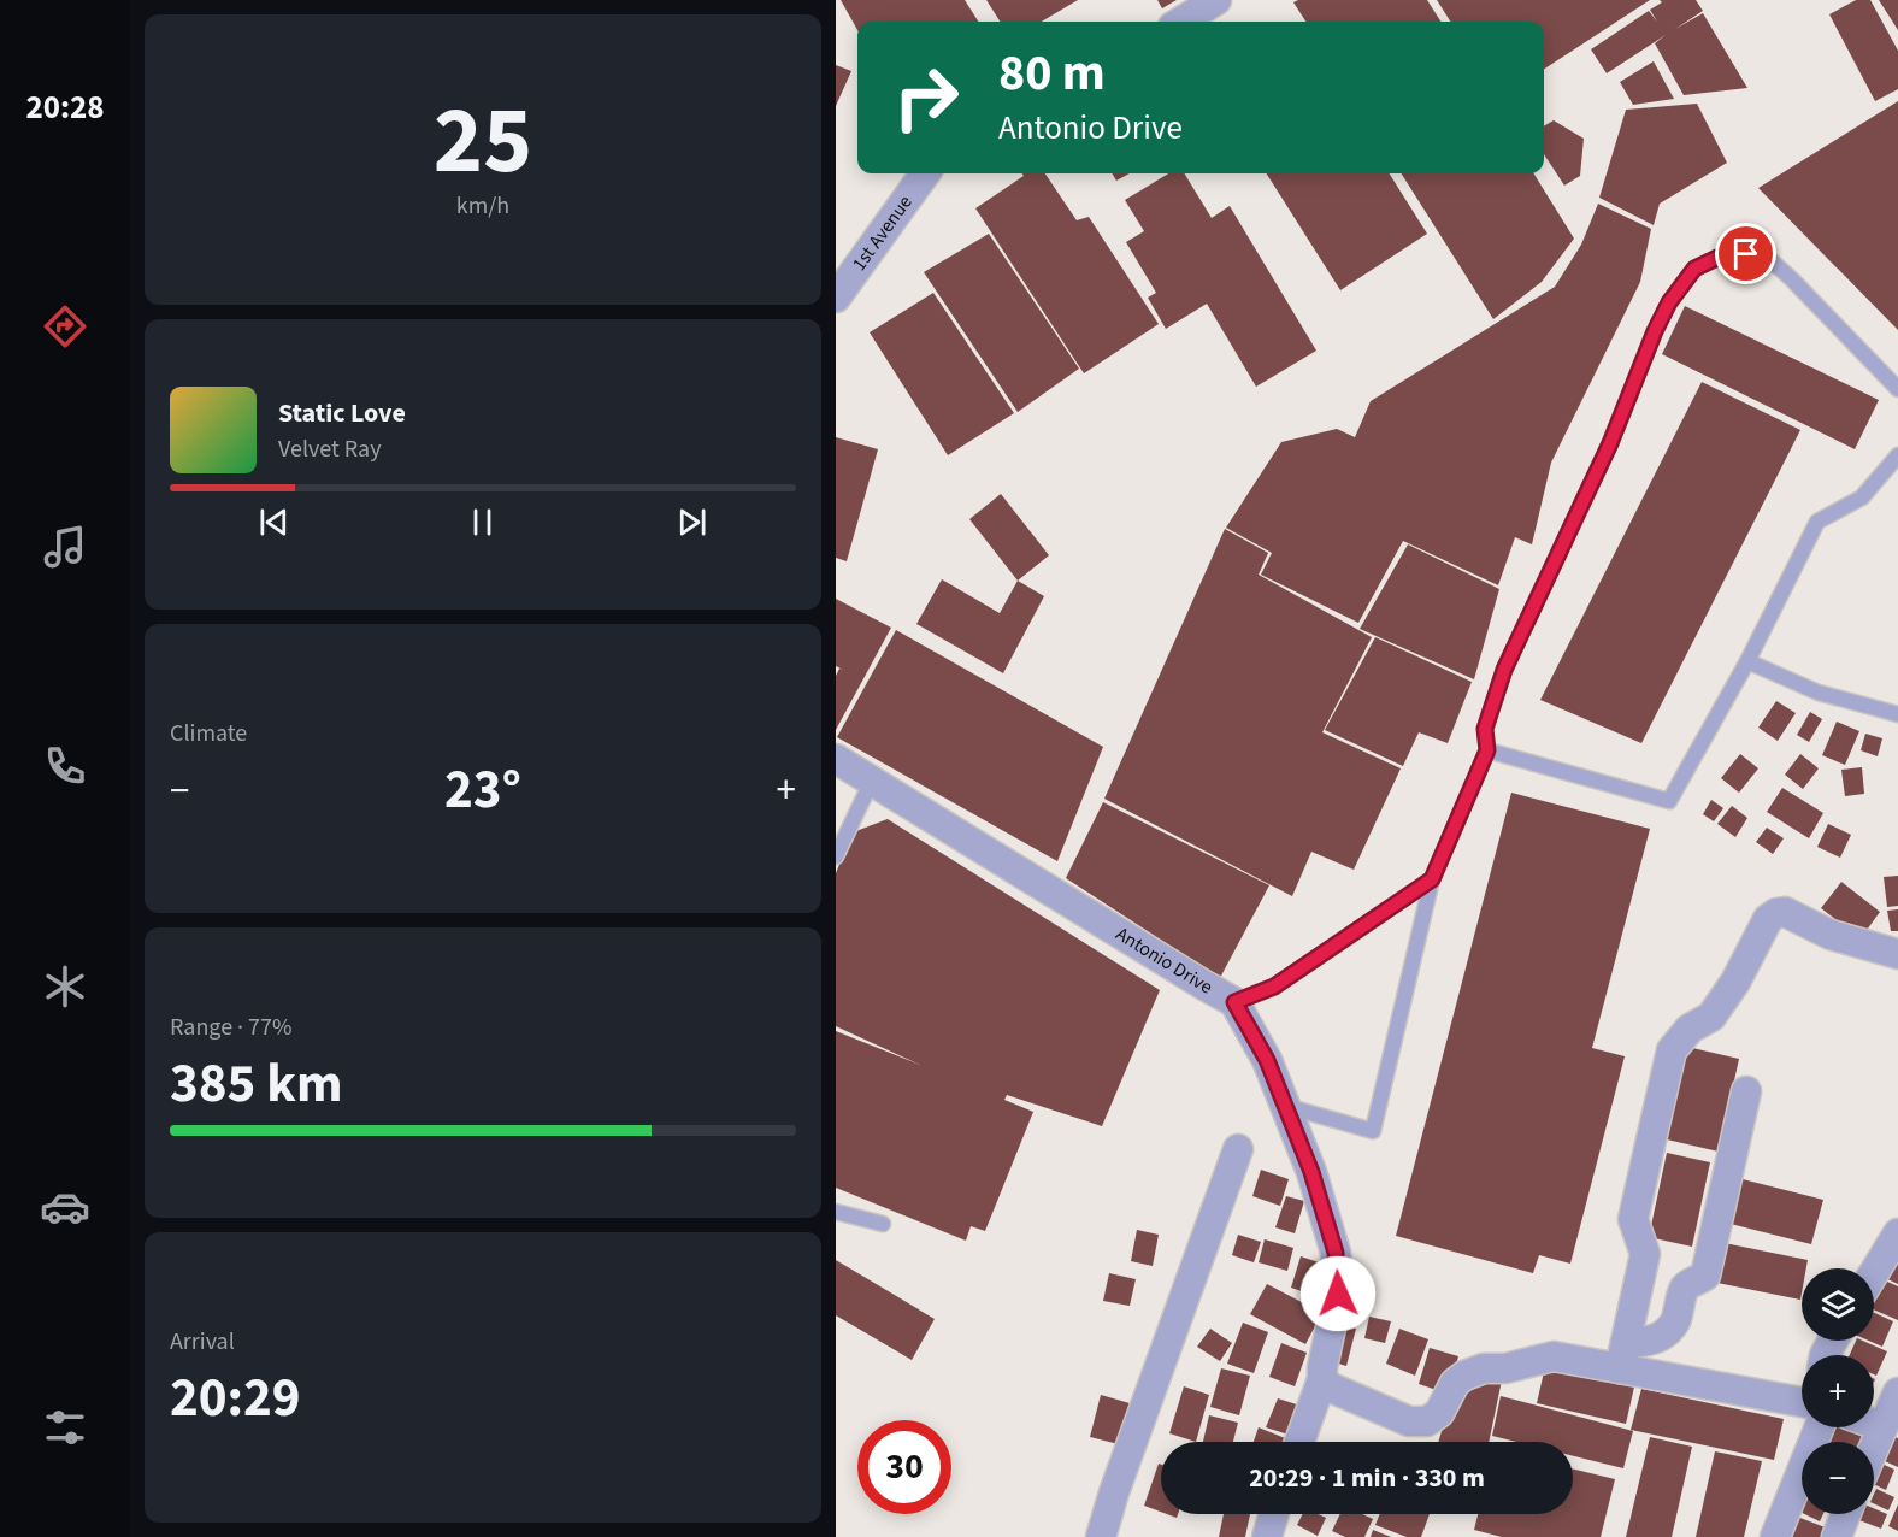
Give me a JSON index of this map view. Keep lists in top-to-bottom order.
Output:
{
  "streets": {
    "street": ["1st Avenue", "Antonio Drive"]
  },
  "page": {
    "tabs": "20:28",
    "tile": [
      ["25", "km/h"],
      "Climate",
      ["Range · 77%", "385 km"],
      ["Arrival", "20:29"]
    ],
    "turn": ["80 m", "Antonio Drive"],
    "song": ["Static Love", "Velvet Ray"],
    "heat": ["−", "23°", "+"],
    "map_buttons": ["+", "−"],
    "limit": "30",
    "trip": "20:29 · 1 min · 330 m"
  }
}
